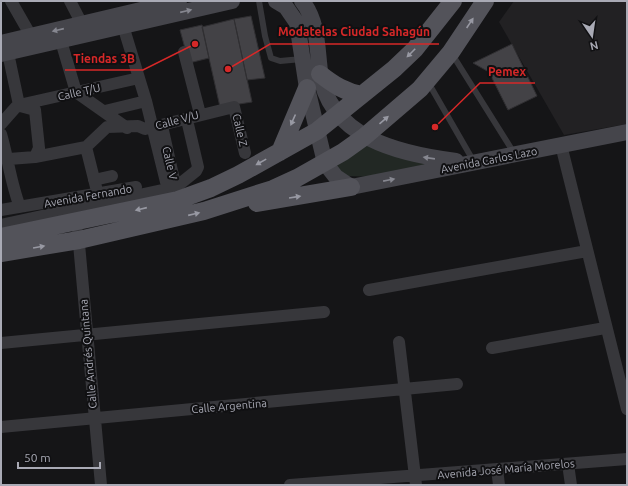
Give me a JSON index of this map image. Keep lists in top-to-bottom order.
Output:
{
  "streets": {
    "street": [
      "Calle T/U",
      "Calle V/U",
      "Calle Z",
      "Avenida Carlos Lazo",
      "Calle V",
      "Avenida Fernando",
      "Calle Andrés Quintana",
      "Calle Argentina",
      "Avenida José María Morelos"
    ]
  },
  "crossings": [
    ["Calle T/U", "Calle V"],
    ["Calle V/U", "Calle Z"],
    ["Calle V/U", "Calle V"],
    ["Calle V", "Avenida Fernando"],
    ["Calle Andrés Quintana", "Calle Argentina"]
  ],
  "places": ["Tiendas 3B", "Modatelas Ciudad Sahagún", "Pemex"],
  "scale_bar": "50 m",
  "north": "bottom"
}
